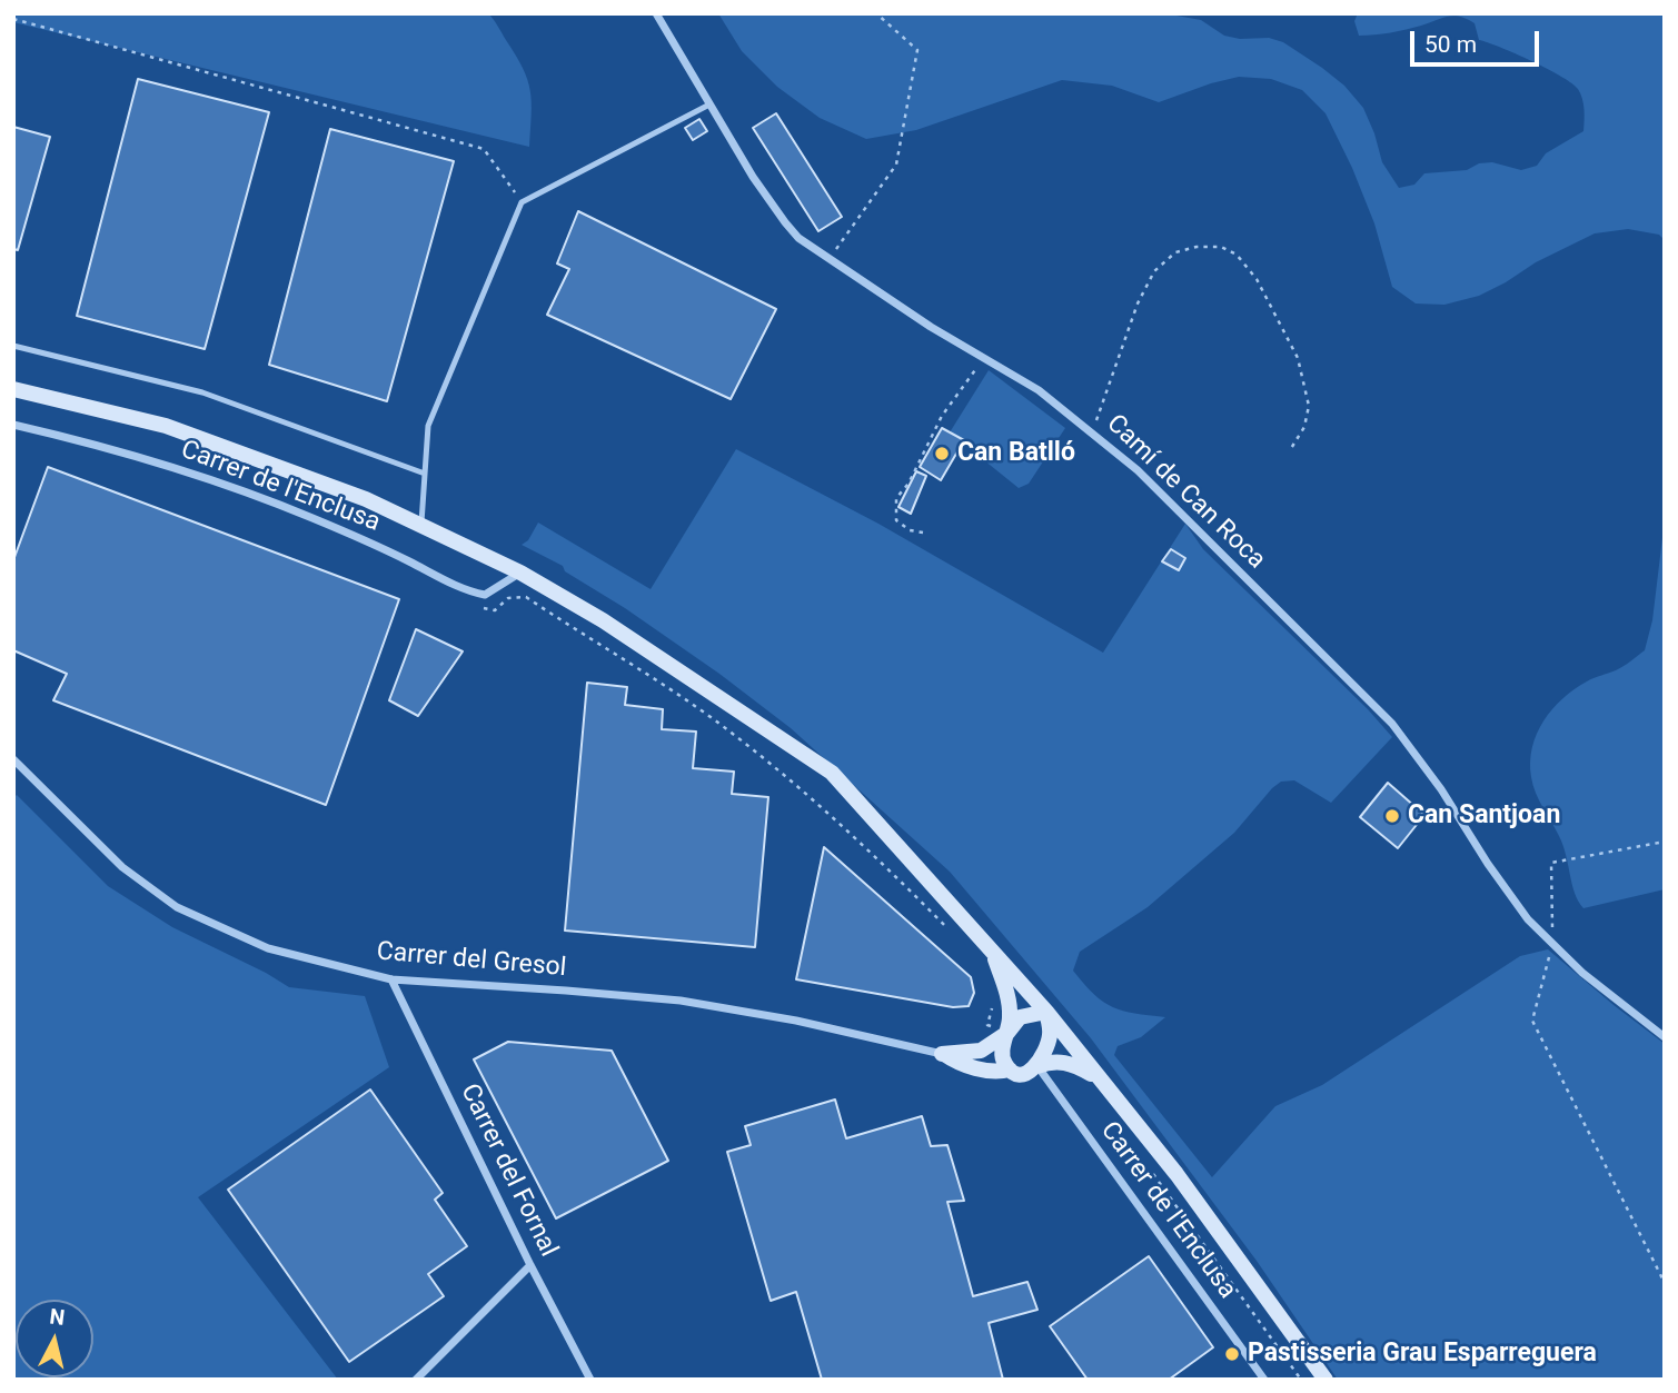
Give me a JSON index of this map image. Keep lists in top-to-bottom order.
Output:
{
  "streets": {
    "street": [
      "Carrer de l'Enclusa",
      "Camí de Can Roca",
      "Carrer del Gresol",
      "Carrer del Fornal"
    ]
  },
  "crossings": [
    ["Carrer del Gresol", "Carrer del Fornal"]
  ],
  "places": ["Can Batlló", "Can Santjoan", "Pastisseria Grau Esparreguera"],
  "scale_bar": "50 m",
  "north": "top"
}
